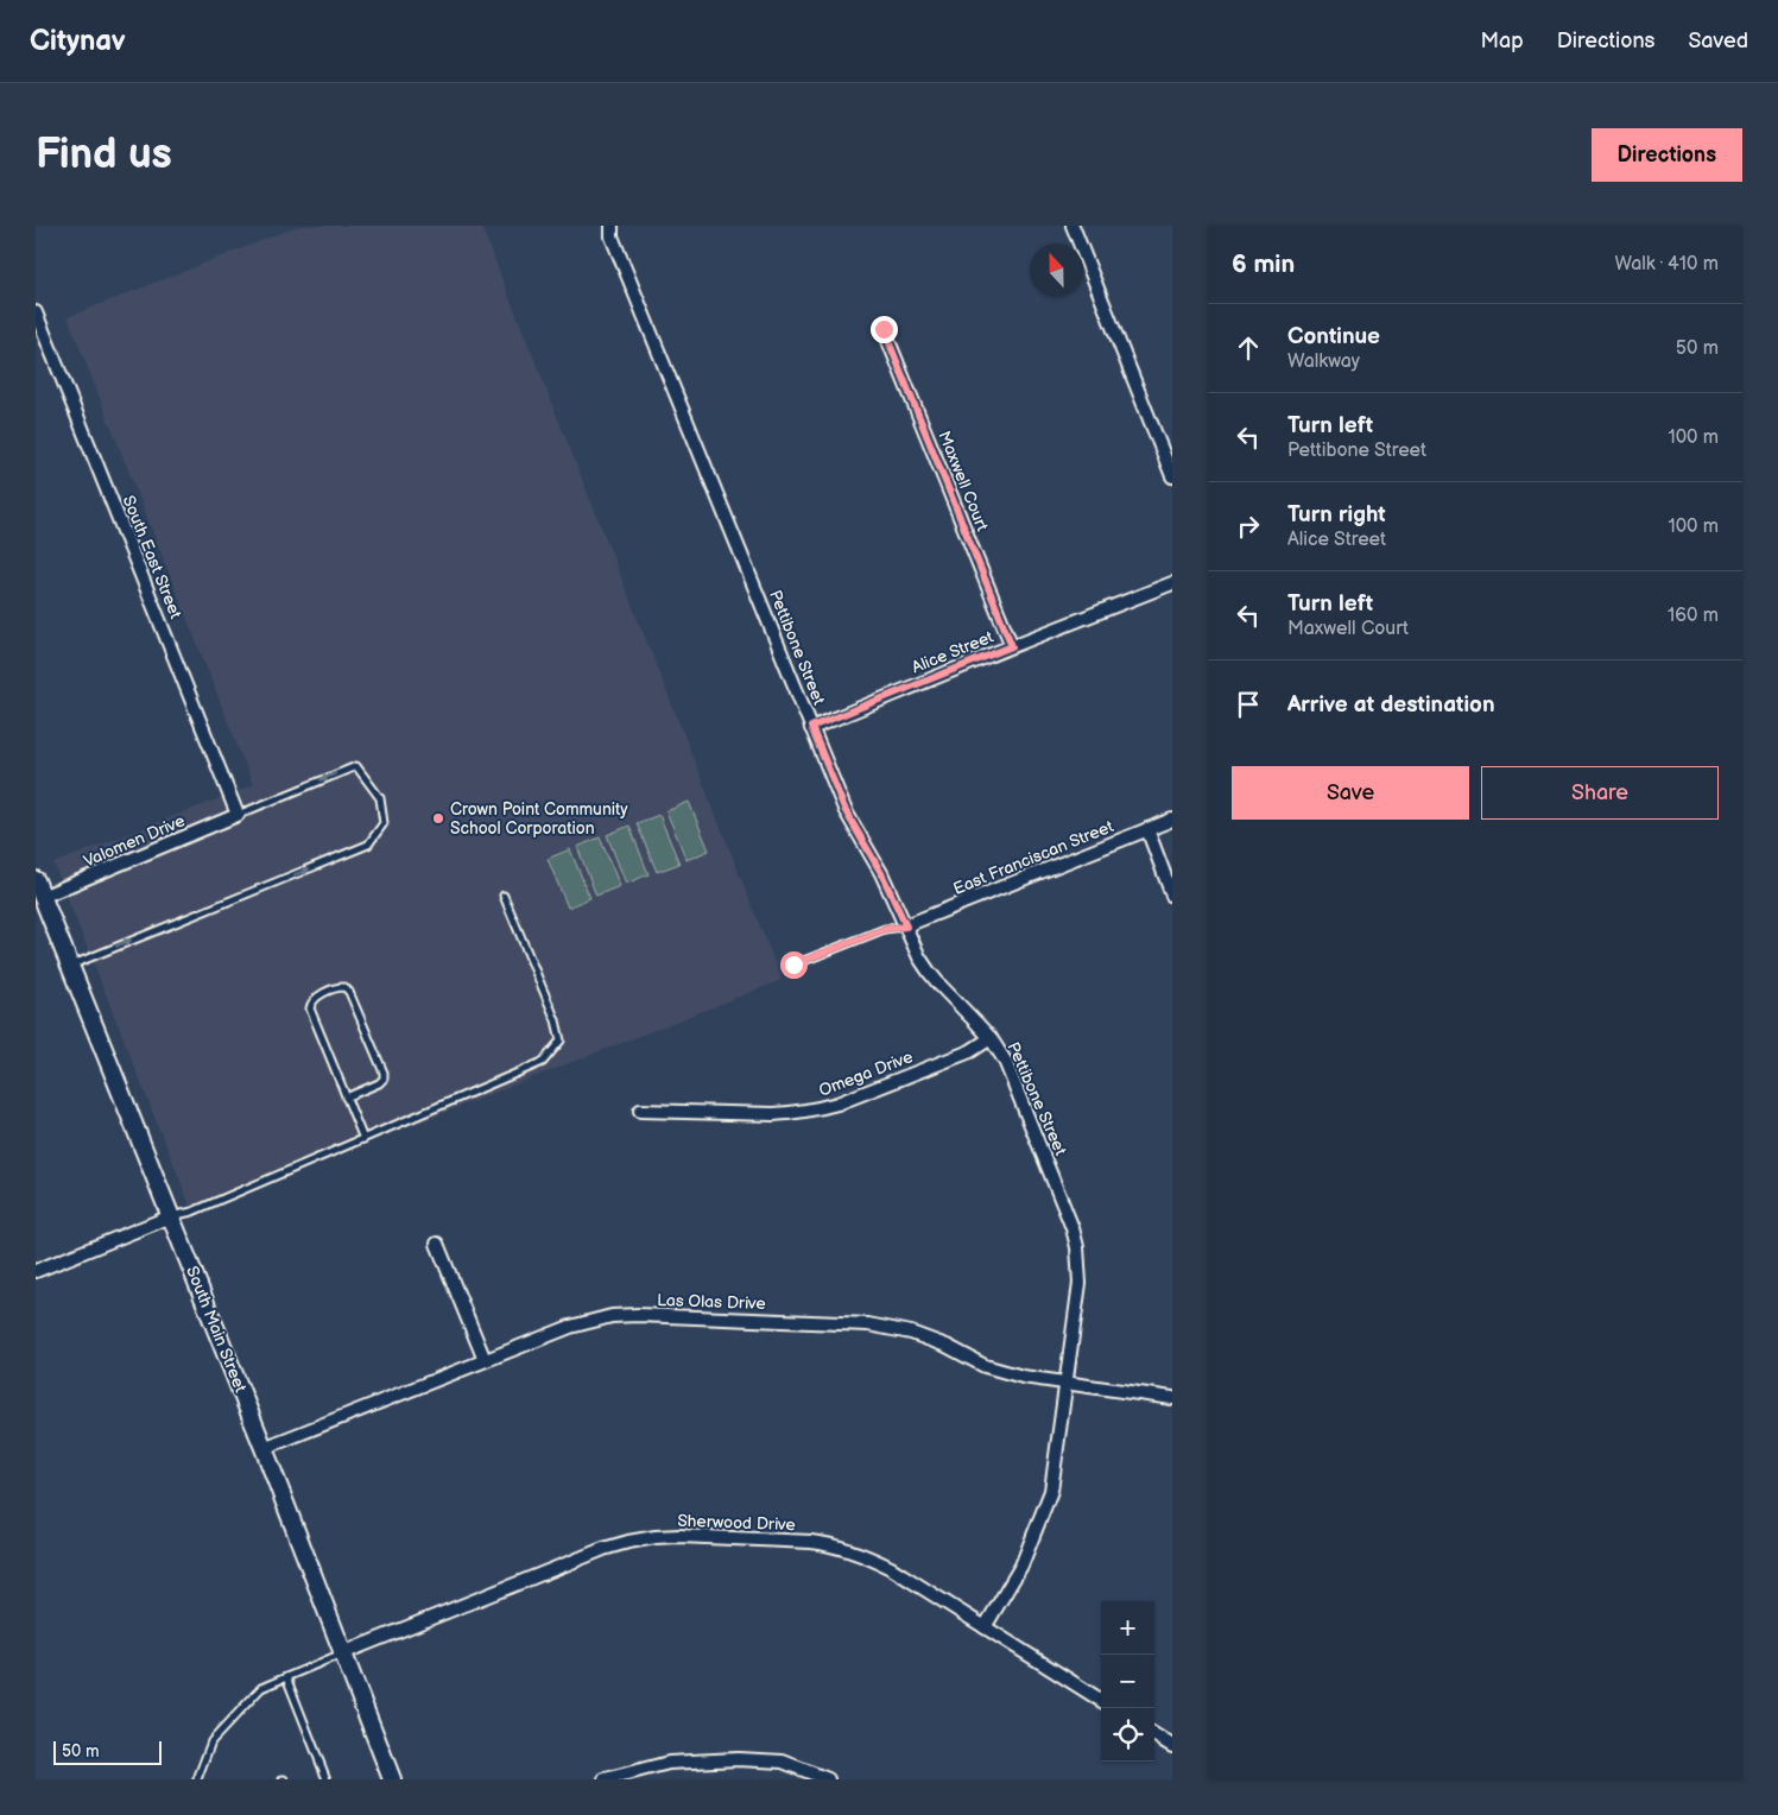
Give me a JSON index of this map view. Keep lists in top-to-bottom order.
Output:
{
  "streets": {
    "street": [
      "Maxwell Court",
      "South East Street",
      "Pettibone Street",
      "Alice Street",
      "Valomen Drive",
      "East Franciscan Street",
      "Omega Drive",
      "Las Olas Drive",
      "South Main Street",
      "Sherwood Drive"
    ]
  },
  "crossings": [
    ["Maxwell Court", "Alice Street"],
    ["South East Street", "Valomen Drive"],
    ["Pettibone Street", "Alice Street"],
    ["Pettibone Street", "East Franciscan Street"],
    ["Pettibone Street", "Omega Drive"],
    ["Pettibone Street", "Las Olas Drive"],
    ["Pettibone Street", "Sherwood Drive"],
    ["Valomen Drive", "South Main Street"],
    ["Las Olas Drive", "South Main Street"],
    ["South Main Street", "Sherwood Drive"]
  ],
  "places": ["Crown Point Community School Corporation"],
  "scale_bar": "50 m",
  "north": "top",
  "page": {
    "header": "Citynav",
    "nav": ["Map", "Directions", "Saved"],
    "buttons": [
      "Directions",
      ["Save", "Share"]
    ],
    "title": "Find us",
    "heading": ["6 min", "Walk · 410 m"],
    "list": [
      ["Continue", "Walkway", "50 m"],
      ["Turn left", "Pettibone Street", "100 m"],
      ["Turn right", "Alice Street", "100 m"],
      ["Turn left", "Maxwell Court", "160 m"],
      "Arrive at destination"
    ],
    "map_buttons": ["+", "−"],
    "scale": "50 m"
  }
}
